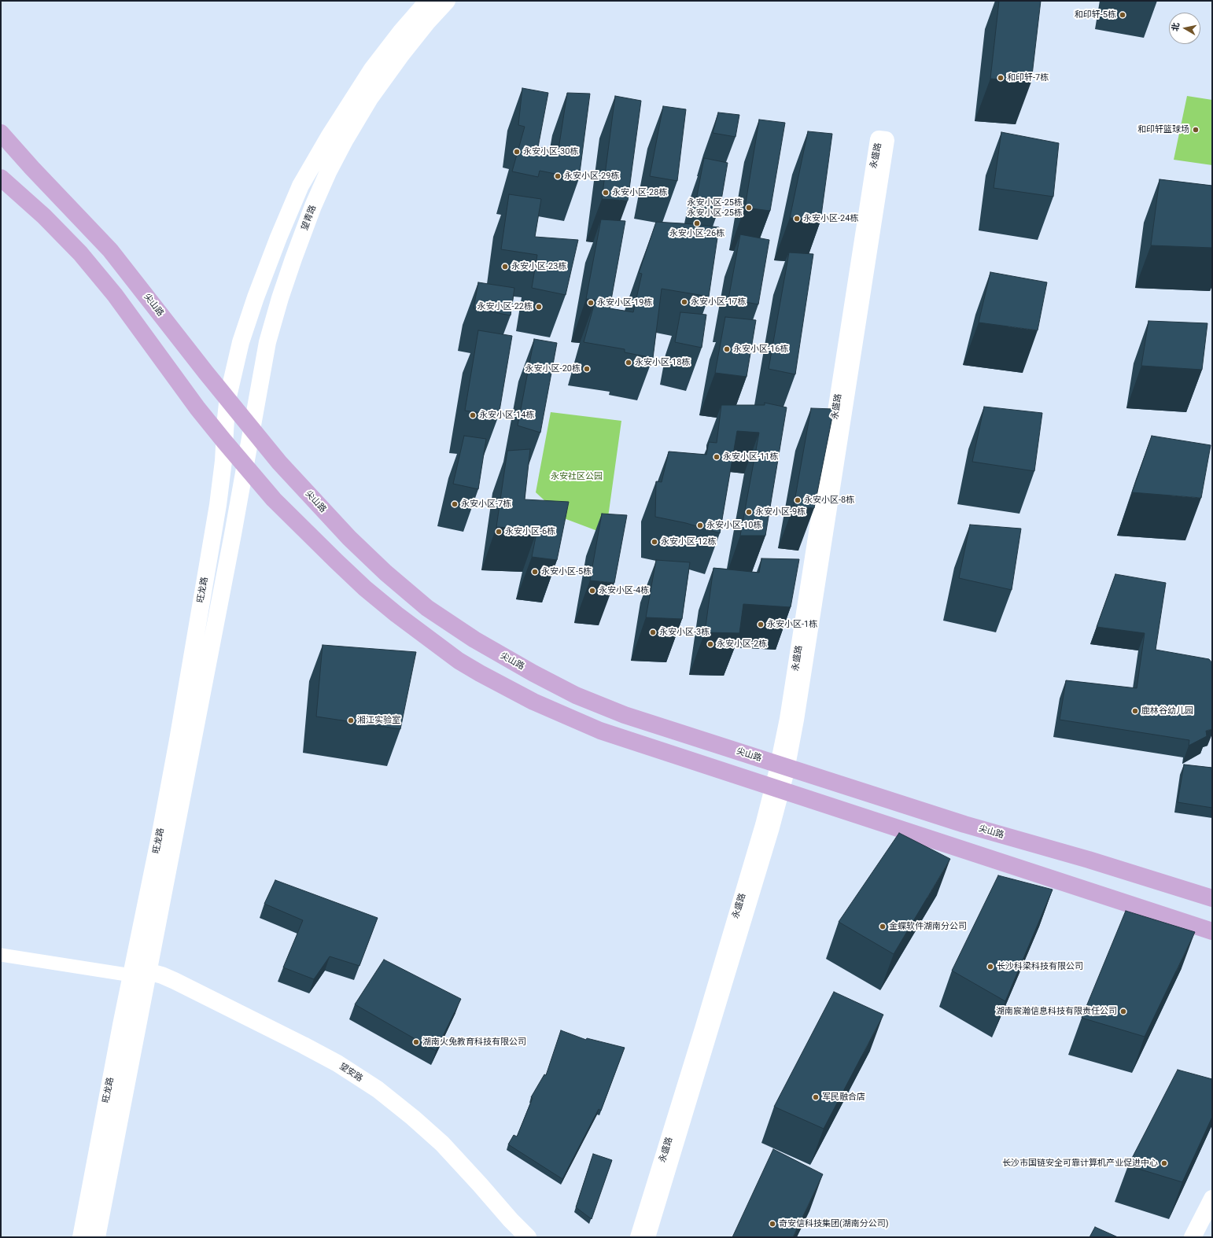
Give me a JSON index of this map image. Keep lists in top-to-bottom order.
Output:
{
  "streets": {
    "main road": ["尖山路"],
    "street": [
      "永盛路",
      "望青路",
      "旺龙路",
      "望安路"
    ]
  },
  "crossings": [
    ["永盛路", "尖山路"],
    ["望青路", "尖山路"],
    ["望青路", "旺龙路"],
    ["旺龙路", "望安路"]
  ],
  "parks": ["永安社区公园"],
  "places": [
    "和印轩-5栋",
    "和印轩-7栋",
    "和印轩篮球场",
    "永安小区-30栋",
    "永安小区-29栋",
    "永安小区-28栋",
    "永安小区-25栋 永安小区-25栋",
    "永安小区-24栋",
    "永安小区-26栋",
    "永安小区-23栋",
    "永安小区-17栋",
    "永安小区-19栋",
    "永安小区-22栋",
    "永安小区-16栋",
    "永安小区-18栋",
    "永安小区-20栋",
    "永安小区-14栋",
    "永安小区-11栋",
    "永安小区-8栋",
    "永安小区-7栋",
    "永安小区-9栋",
    "永安小区-10栋",
    "永安小区-6栋",
    "永安小区-12栋",
    "永安小区-5栋",
    "永安小区-4栋",
    "永安小区-1栋",
    "永安小区-3栋",
    "永安小区-2栋",
    "鹿林谷幼儿园",
    "湘江实验室",
    "金蝶软件湖南分公司",
    "长沙科梁科技有限公司",
    "湖南宸瀚信息科技有限责任公司",
    "湖南火兔教育科技有限公司",
    "军民融合店",
    "长沙市国链安全可靠计算机产业促进中心",
    "奇安信科技集团(湖南分公司)"
  ],
  "north": "left"
}
